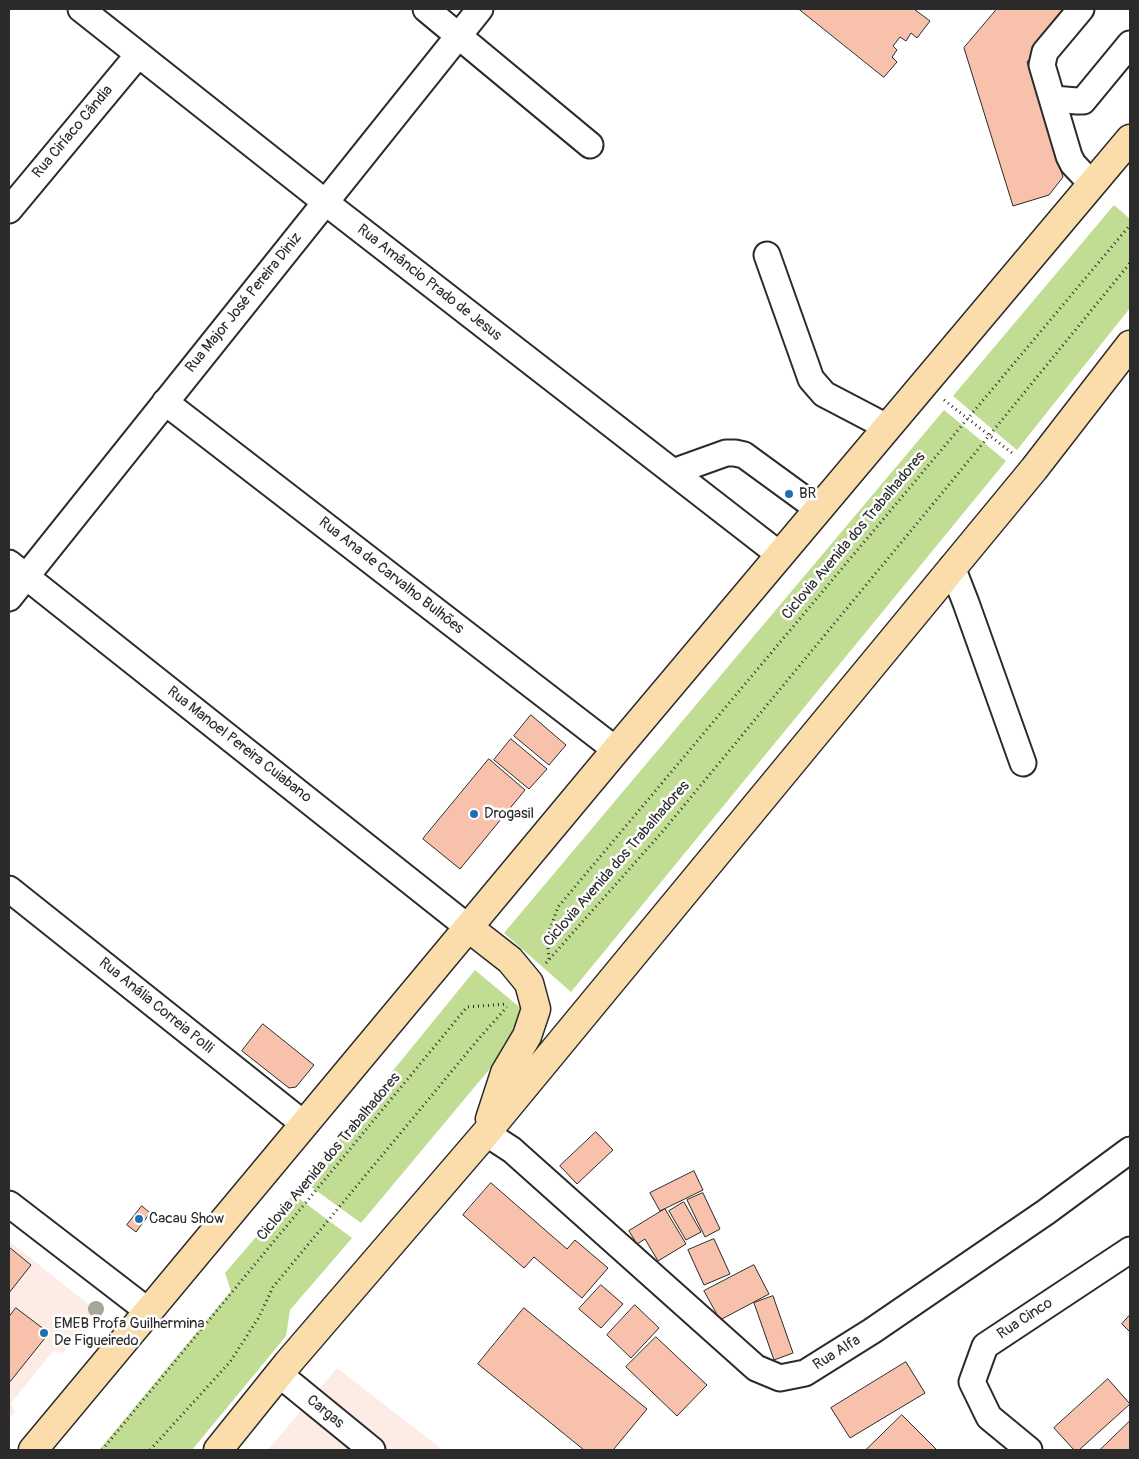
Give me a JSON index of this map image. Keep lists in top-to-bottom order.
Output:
{
  "streets": {
    "street": [
      "Rua Ciríaco Cândia",
      "Rua Amâncio Prado de Jesus",
      "Rua Major José Pereira Diniz",
      "Rua Ana de Carvalho Bulhões",
      "Rua Manoel Pereira Cuiabano",
      "Rua Anália Correia Polli",
      "Rua Cinco",
      "Rua Alfa",
      "Cargas"
    ],
    "path": ["Ciclovia Avenida dos Trabalhadores"]
  },
  "crossings": [
    ["Rua Ciríaco Cândia", "Rua Amâncio Prado de Jesus"],
    ["Rua Amâncio Prado de Jesus", "Rua Major José Pereira Diniz"],
    ["Rua Major José Pereira Diniz", "Rua Ana de Carvalho Bulhões"],
    ["Rua Major José Pereira Diniz", "Rua Manoel Pereira Cuiabano"]
  ],
  "places": [
    "BR",
    "Drogasil",
    "Cacau Show",
    "EMEB Profª Guilhermina De Figueiredo"
  ]
}
